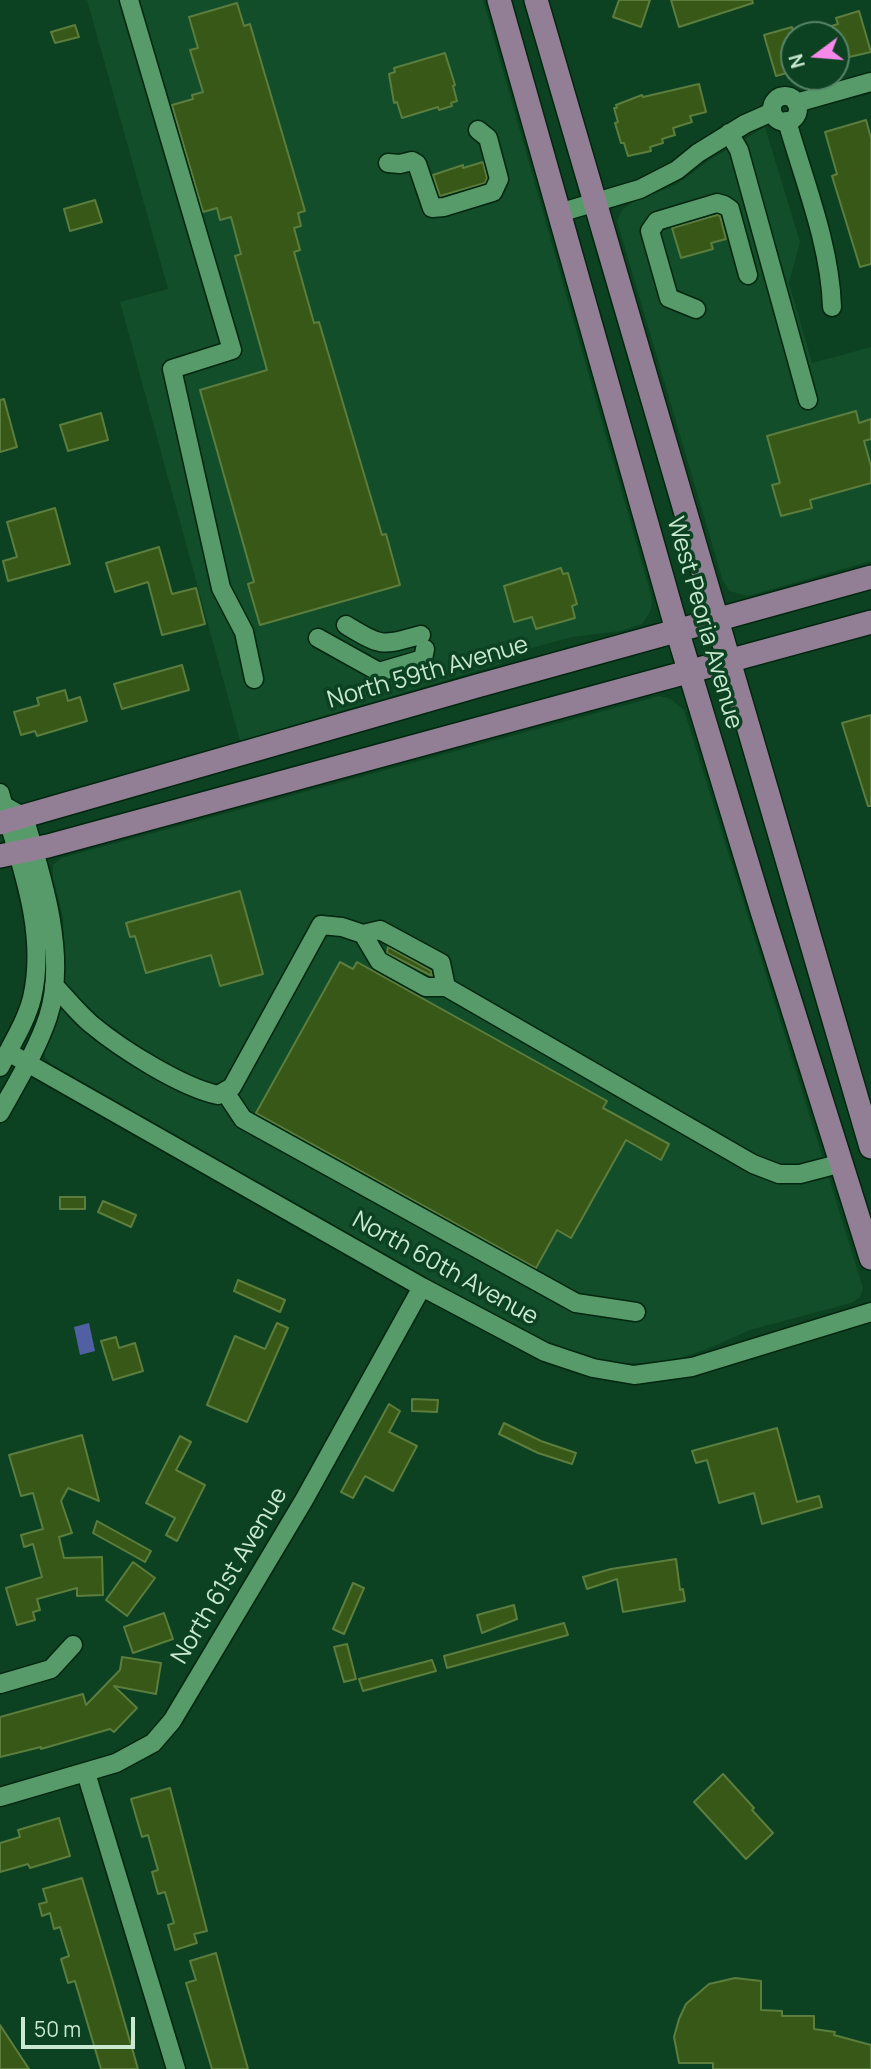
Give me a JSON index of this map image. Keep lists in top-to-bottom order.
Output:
{
  "streets": {
    "main road": ["West Peoria Avenue", "North 59th Avenue"],
    "street": ["North 60th Avenue", "North 61st Avenue"]
  },
  "crossings": [
    ["West Peoria Avenue", "North 59th Avenue"],
    ["North 60th Avenue", "North 61st Avenue"]
  ],
  "scale_bar": "50 m",
  "north": "left"
}
